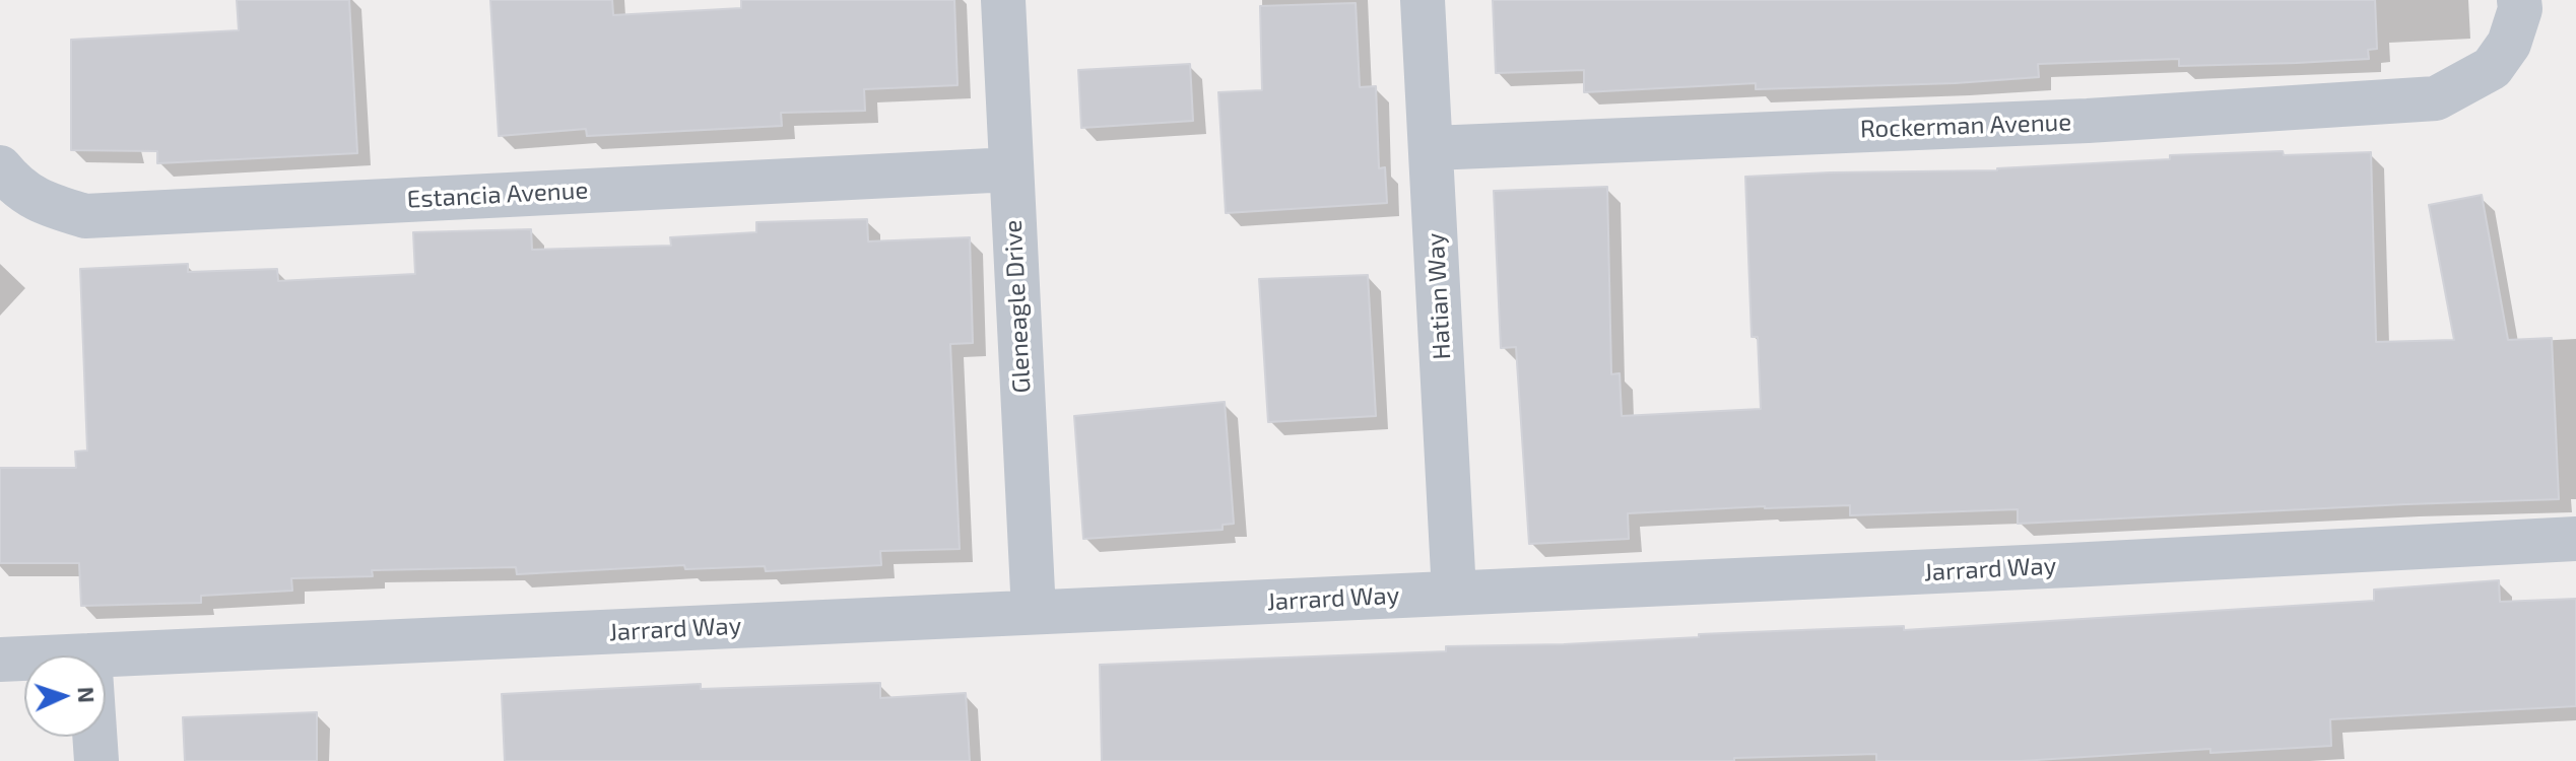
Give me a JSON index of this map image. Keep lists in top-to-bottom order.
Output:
{
  "streets": {
    "street": [
      "Rockerman Avenue",
      "Estancia Avenue",
      "Hatian Way",
      "Gleneagle Drive",
      "Jarrard Way"
    ]
  },
  "crossings": [
    ["Rockerman Avenue", "Hatian Way"],
    ["Estancia Avenue", "Gleneagle Drive"],
    ["Hatian Way", "Jarrard Way"],
    ["Gleneagle Drive", "Jarrard Way"]
  ],
  "north": "right"
}
